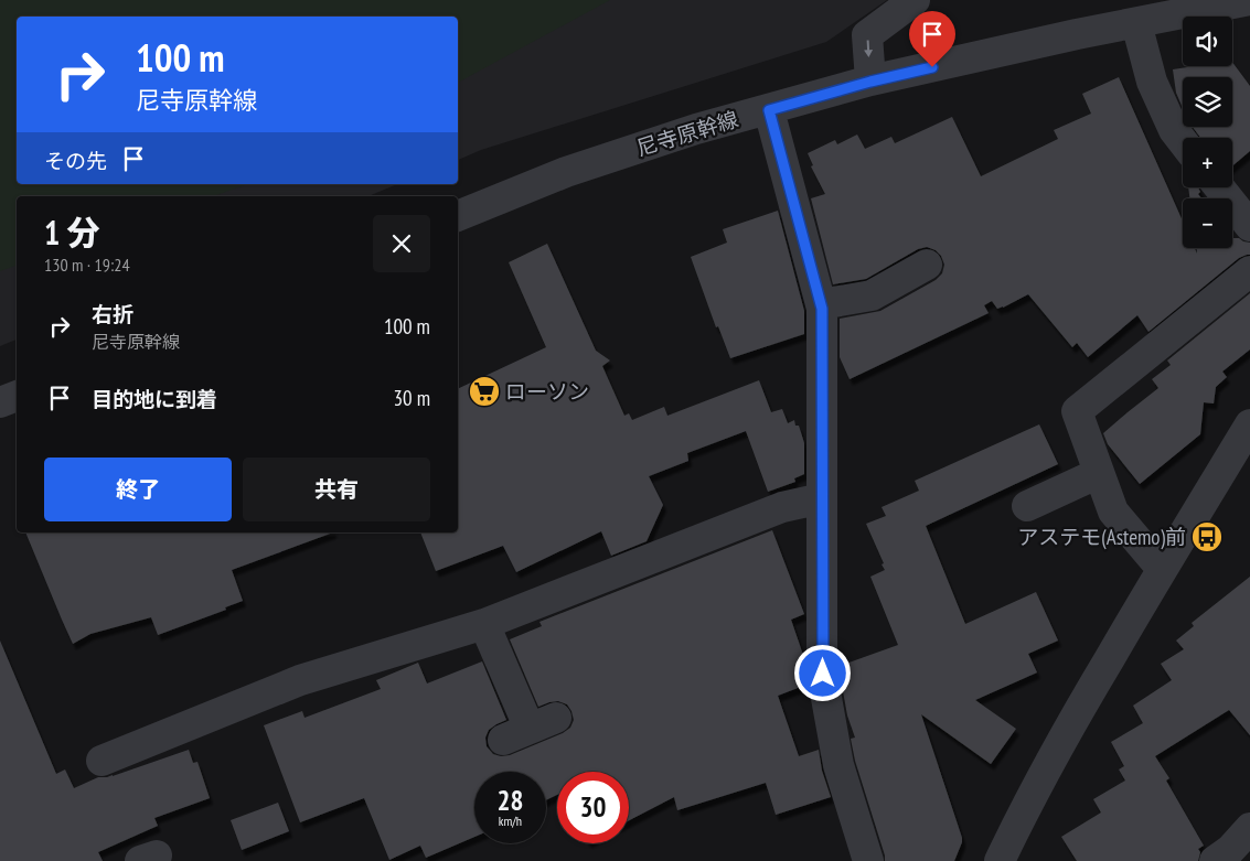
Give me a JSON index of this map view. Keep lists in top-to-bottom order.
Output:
{
  "streets": {
    "street": ["尼寺原幹線"]
  },
  "places": {
    "supermarket": ["ローソン"],
    "bus stop": ["アステモ(Astemo)前"]
  },
  "page": {
    "map_buttons": ["+", "−"],
    "turn": ["100 m", "尼寺原幹線"],
    "then": "その先",
    "heading": ["1 分", "130 m · 19:24"],
    "list": [
      {
        "name": "右折",
        "note": "尼寺原幹線",
        "value": "100 m"
      },
      {
        "name": "目的地に到着",
        "value": "30 m"
      }
    ],
    "buttons": ["終了", "共有"],
    "speed": "28 km/h",
    "limit": "30"
  }
}
